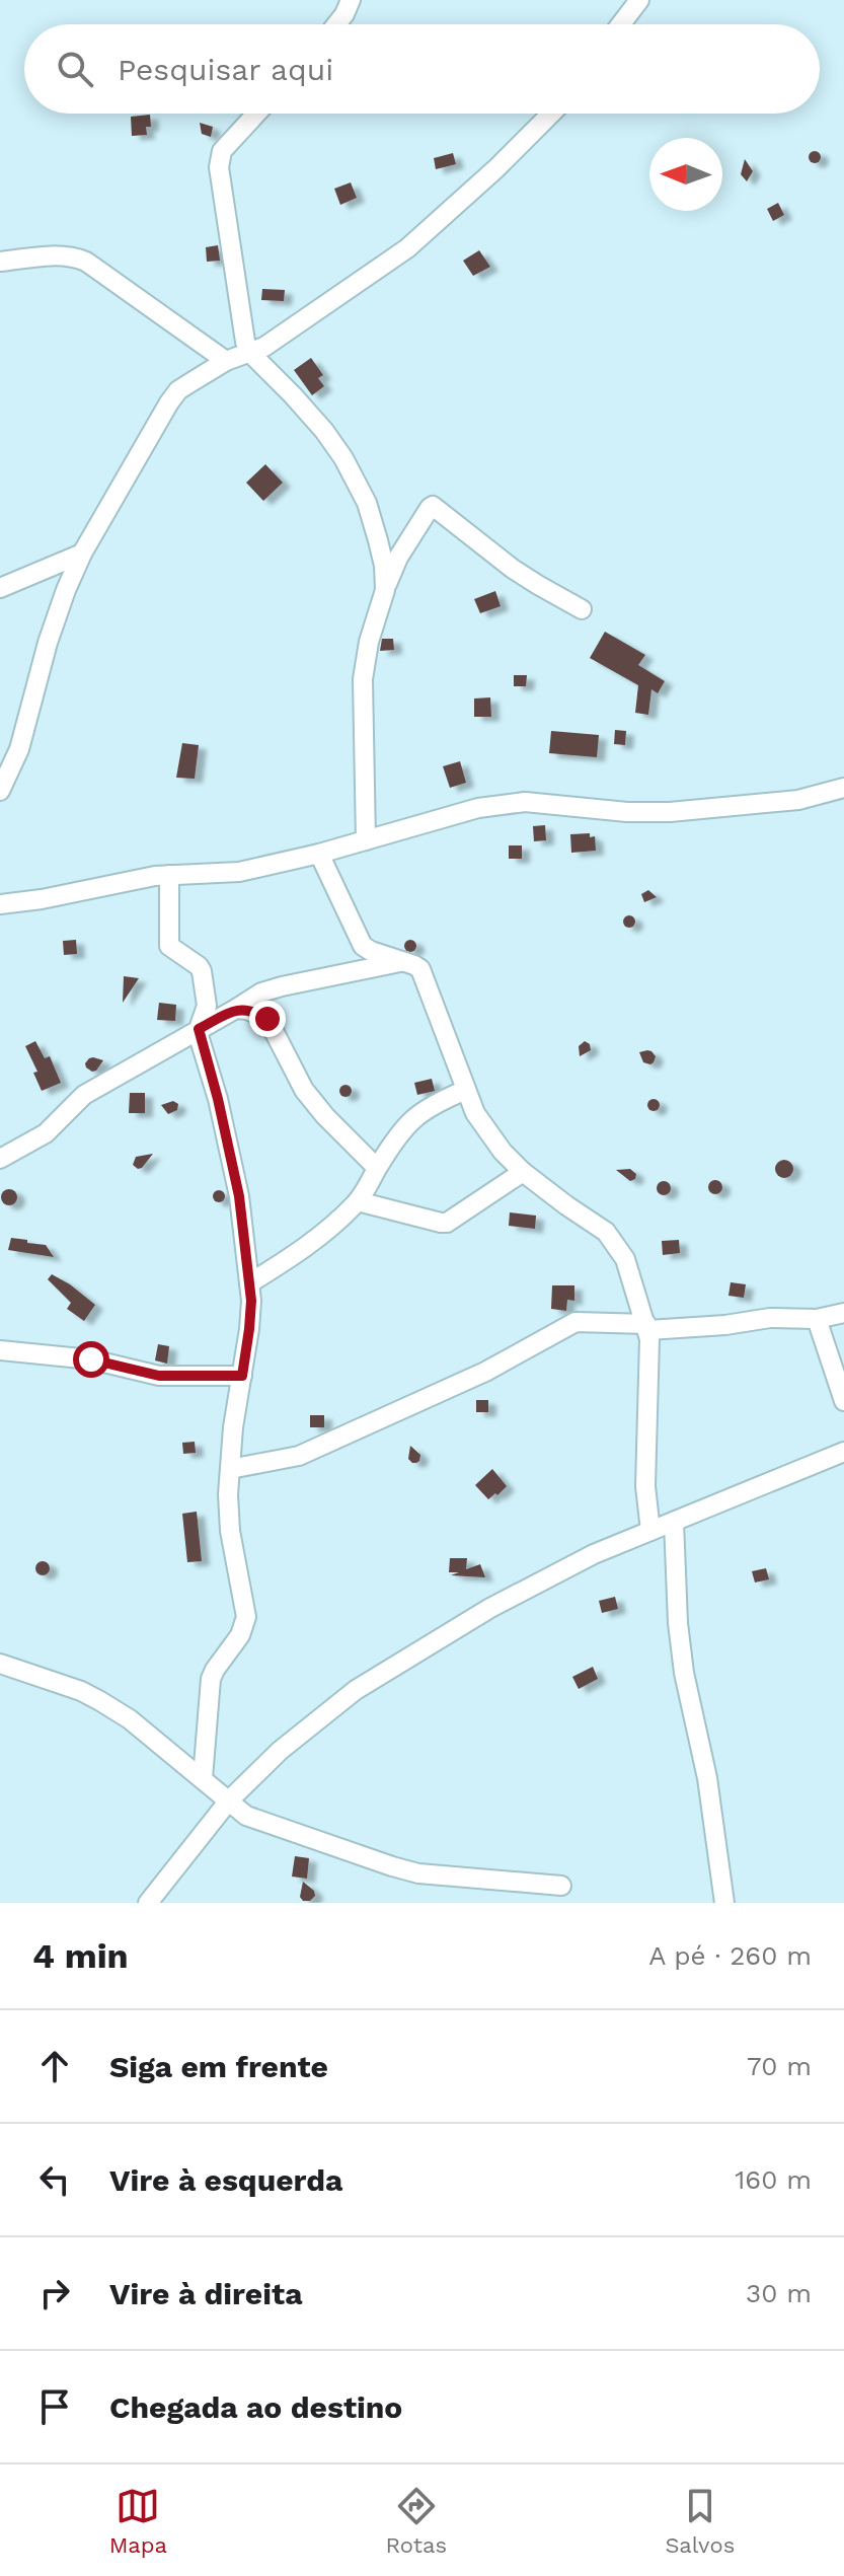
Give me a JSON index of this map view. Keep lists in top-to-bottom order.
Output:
{
  "north": "left",
  "page": {
    "search": "Pesquisar aqui",
    "heading": ["4 min", "A pé · 260 m"],
    "list": [
      ["Siga em frente", "70 m"],
      ["Vire à esquerda", "160 m"],
      ["Vire à direita", "30 m"],
      "Chegada ao destino"
    ],
    "nav": ["Mapa", "Rotas", "Salvos"]
  }
}
